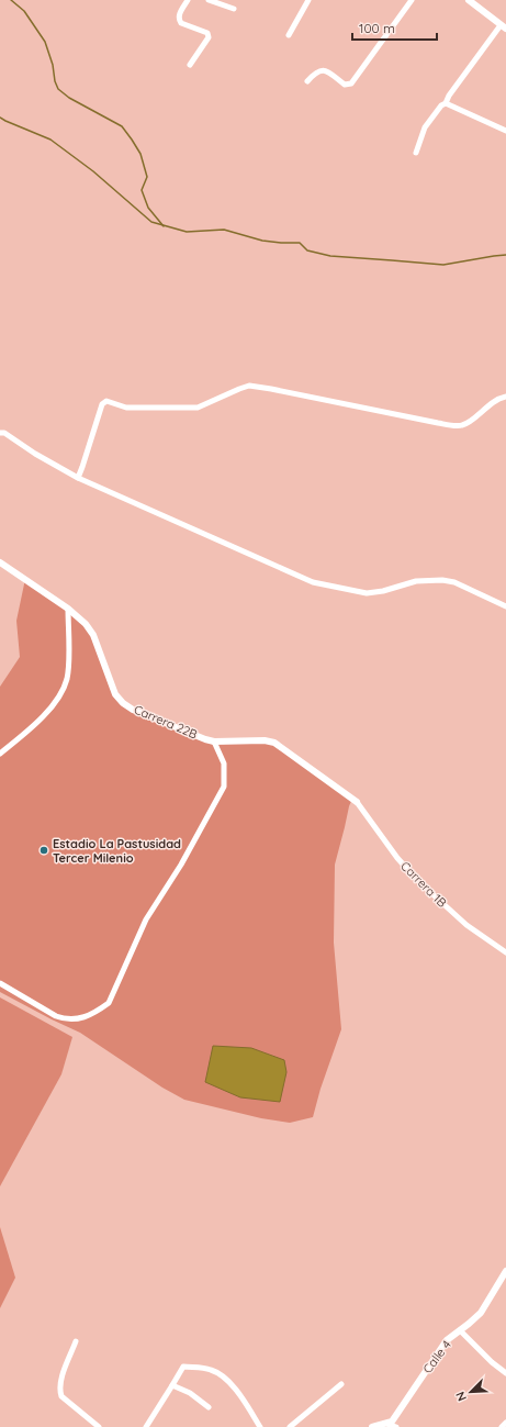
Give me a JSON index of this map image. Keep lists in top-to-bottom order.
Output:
{
  "streets": {
    "street": ["Carrera 22B", "Carrera 1B", "Calle 4"]
  },
  "crossings": [
    ["Carrera 22B", "Carrera 1B"]
  ],
  "places": ["Estadio La Pastusidad Tercer Milenio"],
  "scale_bar": "100 m",
  "north": "bottom left"
}
